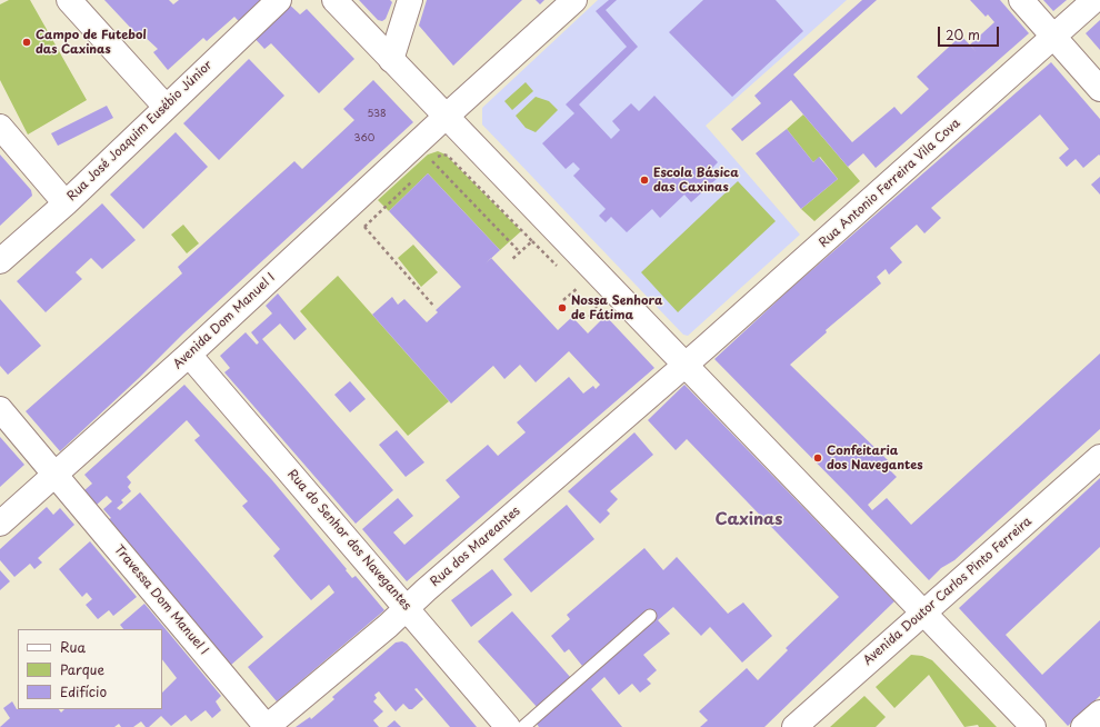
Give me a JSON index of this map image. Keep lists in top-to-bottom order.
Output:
{
  "streets": {
    "street": [
      "Rua José Joaquim Eusébio Júnior",
      "Rua Antonio Ferreira Vila Cova",
      "Avenida Dom Manuel I",
      "Rua do Senhor dos Navegantes",
      "Rua dos Mareantes",
      "Avenida Doutor Carlos Pinto Ferreira",
      "Travessa Dom Manuel I"
    ]
  },
  "crossings": [
    ["Rua Antonio Ferreira Vila Cova", "Rua dos Mareantes"],
    ["Avenida Dom Manuel I", "Rua do Senhor dos Navegantes"],
    ["Avenida Dom Manuel I", "Travessa Dom Manuel I"],
    ["Rua do Senhor dos Navegantes", "Rua dos Mareantes"],
    ["Rua dos Mareantes", "Travessa Dom Manuel I"]
  ],
  "districts": ["Caxinas"],
  "places": [
    "Campo de Futebol das Caxinas",
    "Escola Básica das Caxinas",
    "Nossa Senhora de Fátima",
    "Confeitaria dos Navegantes"
  ],
  "house_numbers": ["538", "360"],
  "legend": ["Rua", "Parque", "Edifício"],
  "scale_bar": "20 m"
}
